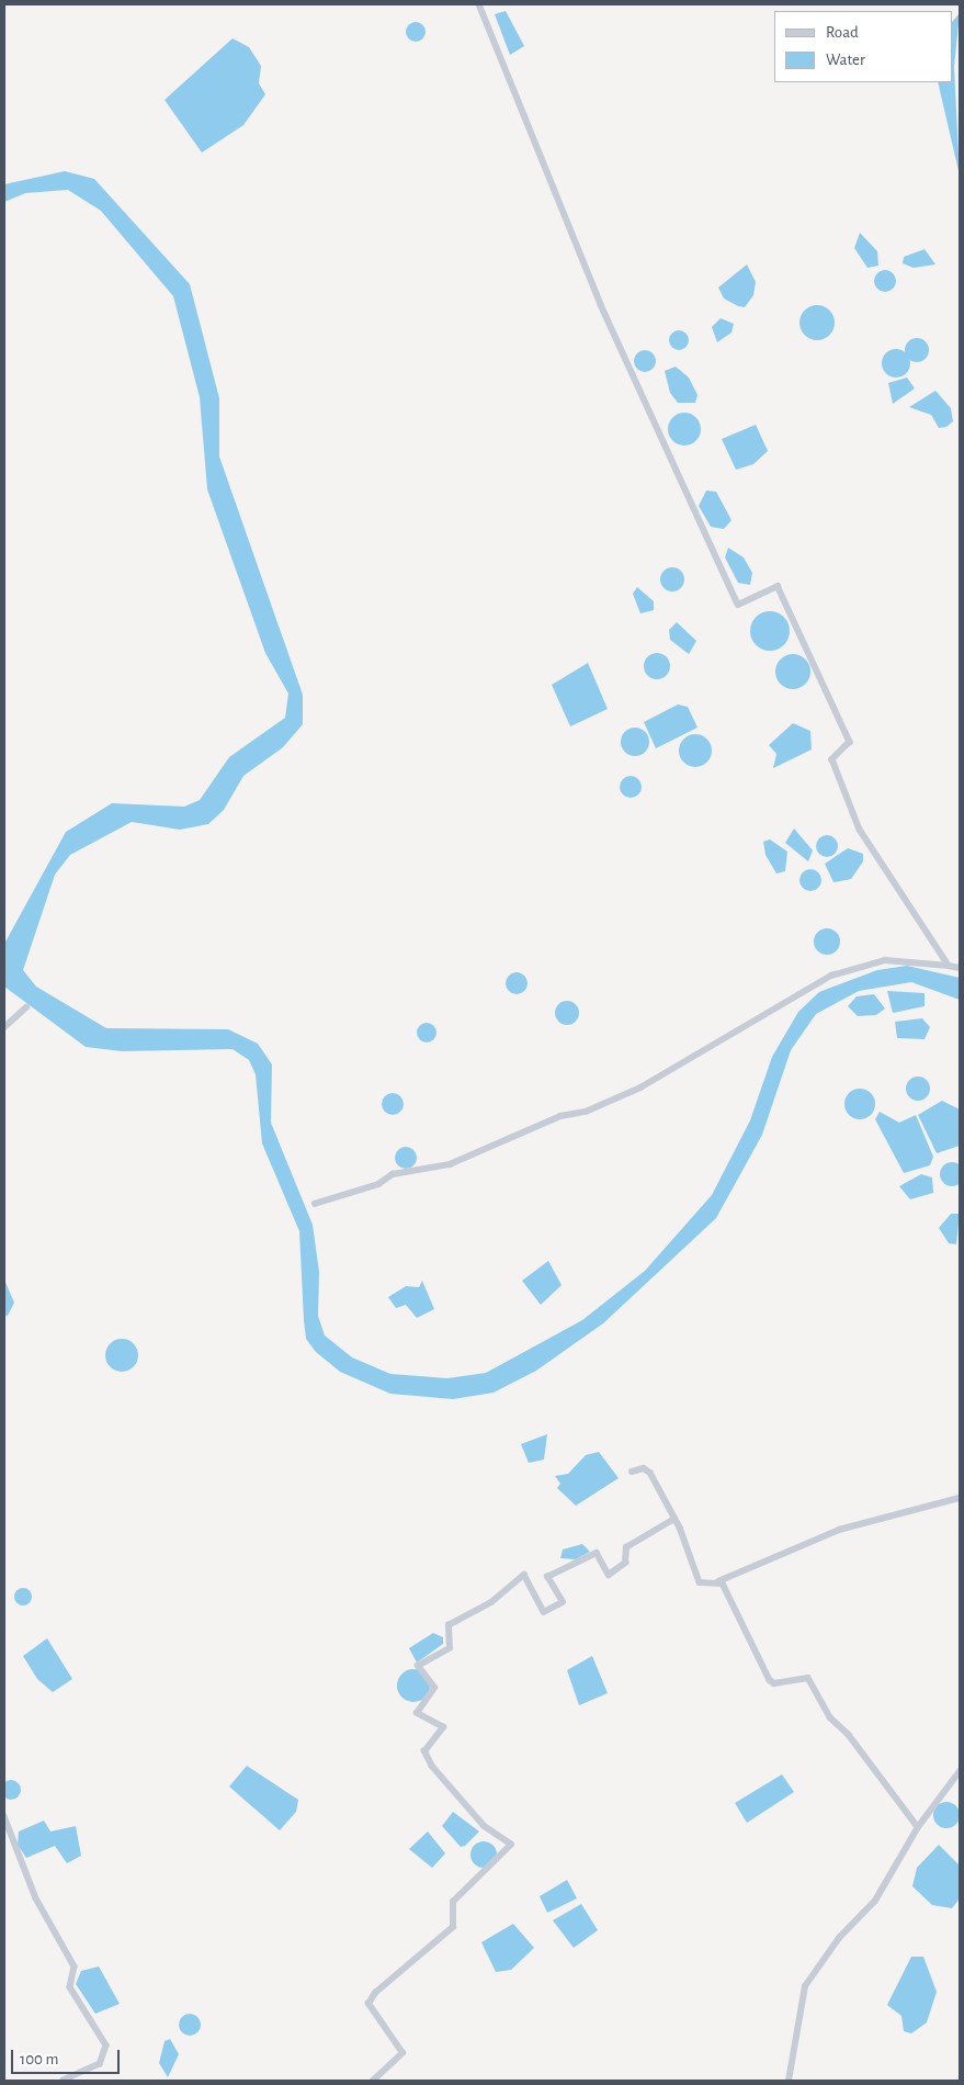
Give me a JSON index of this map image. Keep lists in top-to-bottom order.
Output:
{
  "legend": ["Road", "Water"],
  "scale_bar": "100 m"
}
